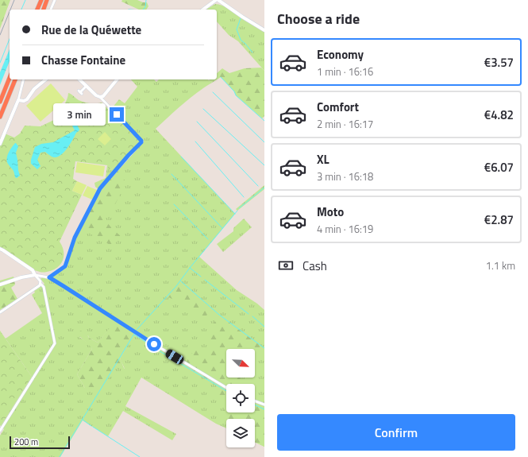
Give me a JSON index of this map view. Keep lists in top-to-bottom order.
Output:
{
  "scale_bar": "200 m",
  "north": "bottom right",
  "page": {
    "heading": "Choose a ride",
    "banner": ["Rue de la Quéwette", "Chasse Fontaine"],
    "list": [
      {
        "name": "Economy",
        "note": "1 min · 16:16",
        "value": "€3.57"
      },
      {
        "name": "Comfort",
        "note": "2 min · 16:17",
        "value": "€4.82"
      },
      {
        "name": "XL",
        "note": "3 min · 16:18",
        "value": "€6.07"
      },
      {
        "name": "Moto",
        "note": "4 min · 16:19",
        "value": "€2.87"
      }
    ],
    "bubble": "3 min",
    "pay": ["Cash", "1.1 km"],
    "buttons": "Confirm",
    "scale": "200 m"
  }
}
